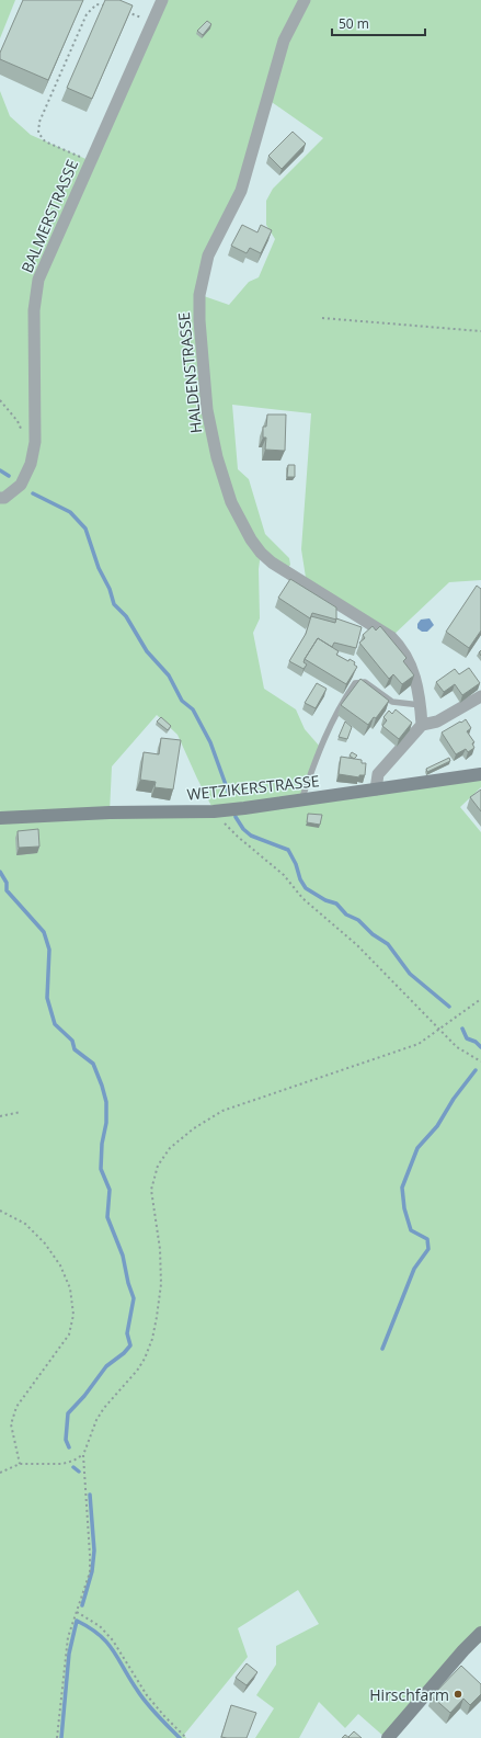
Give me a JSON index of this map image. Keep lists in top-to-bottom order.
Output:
{
  "streets": {
    "street": ["BALMERSTRASSE", "HALDENSTRASSE", "WETZIKERSTRASSE"]
  },
  "places": ["Hirschfarm"],
  "scale_bar": "50 m"
}
